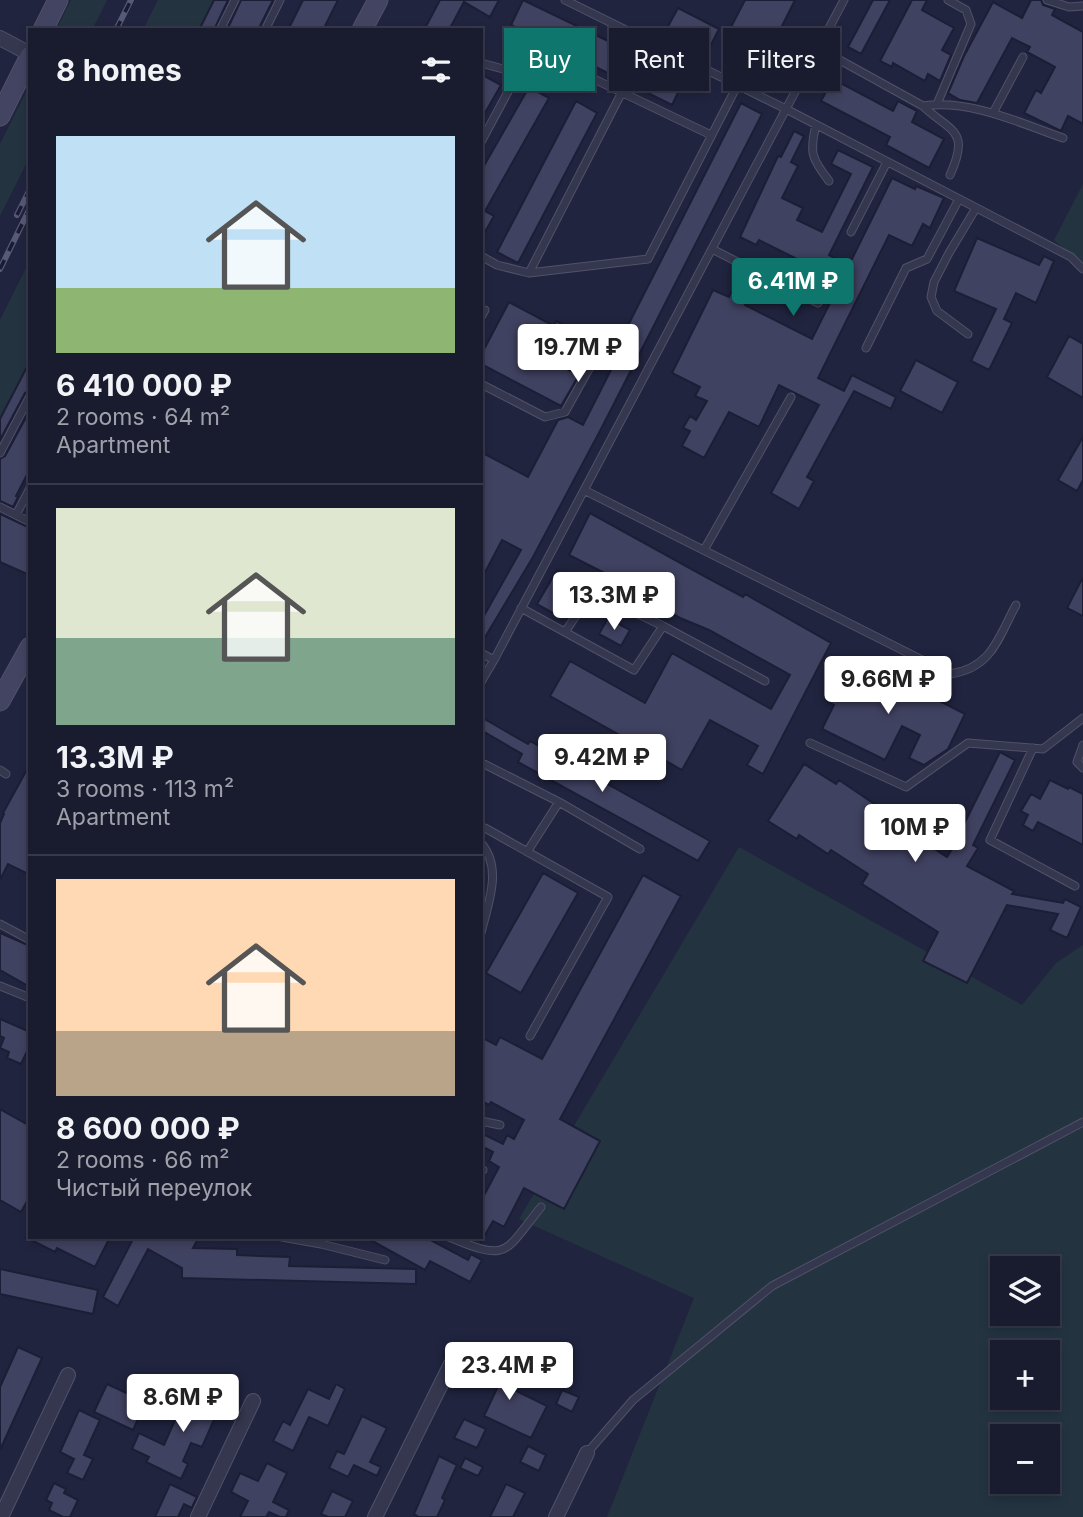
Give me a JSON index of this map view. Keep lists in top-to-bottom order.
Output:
{
  "page": {
    "chip": ["Buy", "Rent", "Filters"],
    "heading": "8 homes",
    "list": [
      {
        "name": "6 410 000 ₽",
        "note": "2 rooms · 64 m² · Apartment"
      },
      {
        "name": "13.3M ₽",
        "note": "3 rooms · 113 m² · Apartment"
      },
      {
        "name": "8 600 000 ₽",
        "note": "2 rooms · 66 m² · Чистый переулок"
      }
    ],
    "price": [
      "6.41M ₽",
      "19.7M ₽",
      "13.3M ₽",
      "9.66M ₽",
      "9.42M ₽",
      "10M ₽",
      "23.4M ₽",
      "8.6M ₽"
    ],
    "map_buttons": ["+", "−"]
  }
}
